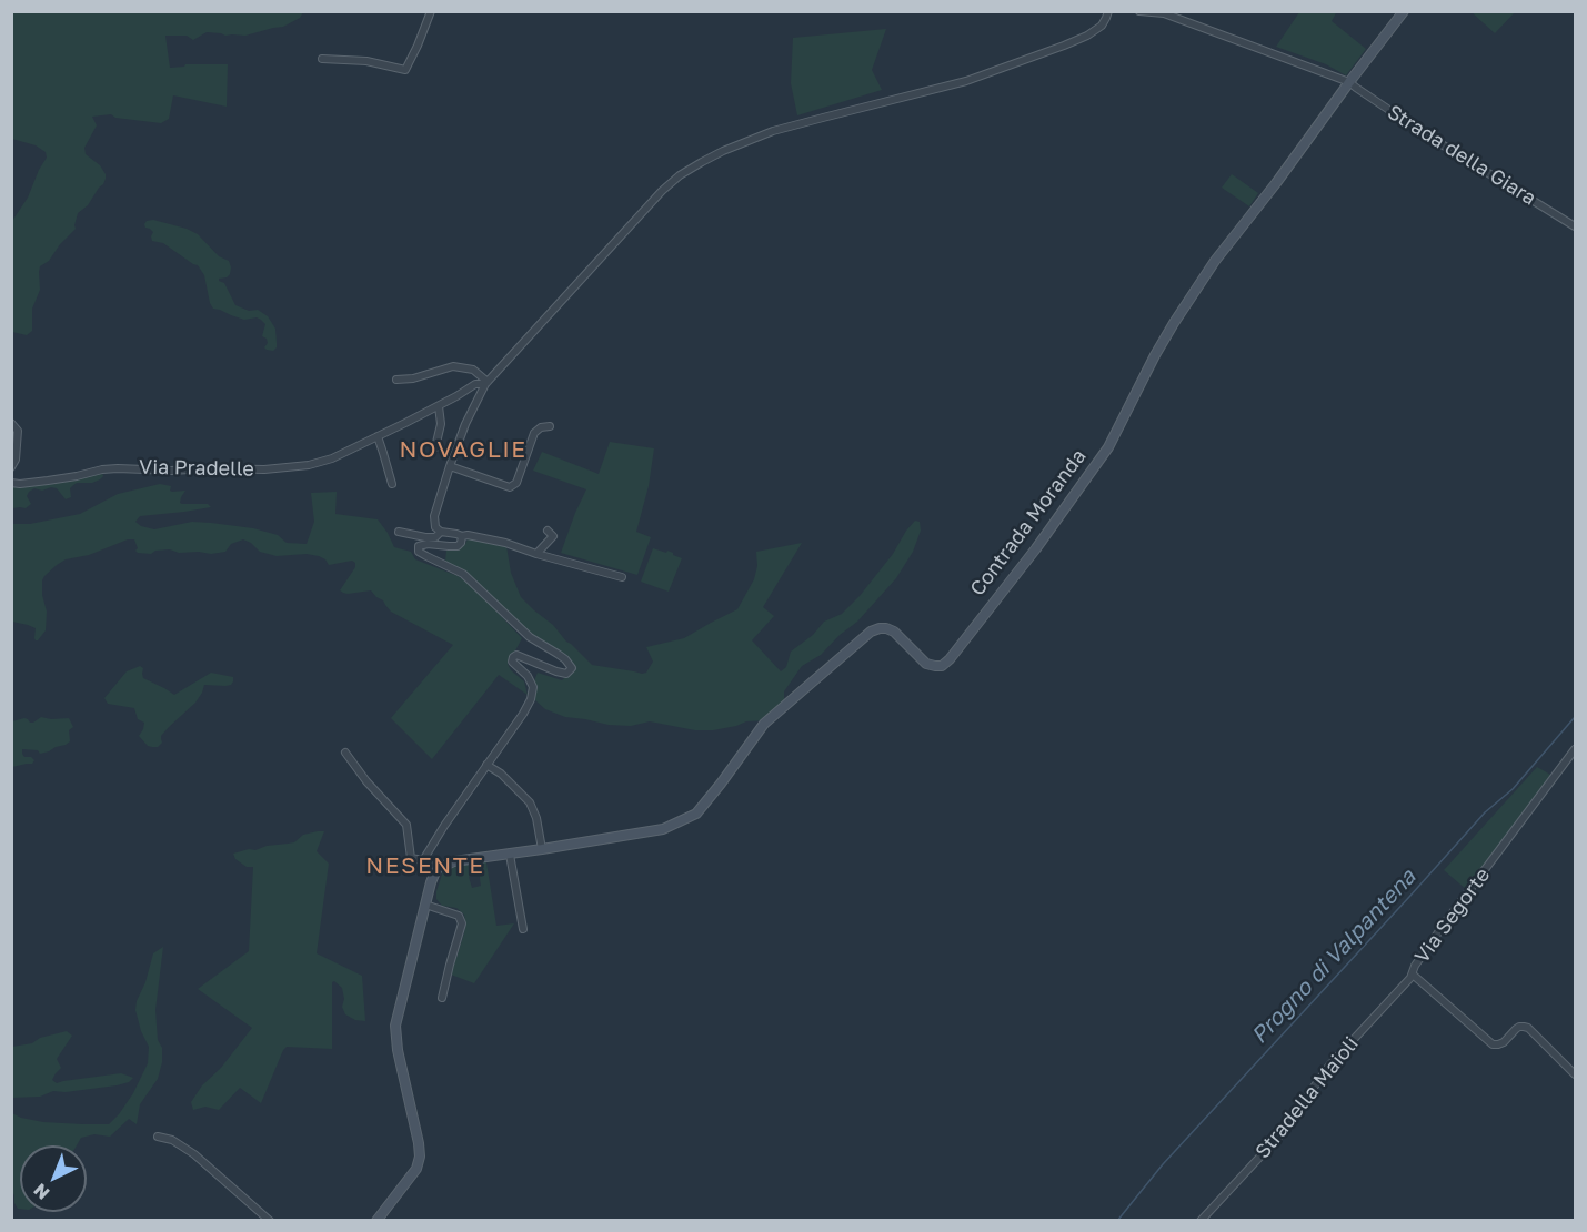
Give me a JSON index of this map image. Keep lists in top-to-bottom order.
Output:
{
  "streets": {
    "street": [
      "Strada della Giara",
      "Via Pradelle",
      "Contrada Moranda",
      "Via Segorte",
      "Stradella Maioli"
    ]
  },
  "crossings": [
    ["Strada della Giara", "Contrada Moranda"],
    ["Via Segorte", "Stradella Maioli"]
  ],
  "districts": ["NOVAGLIE", "NESENTE"],
  "water": ["Progno di Valpantena"],
  "north": "bottom left"
}
